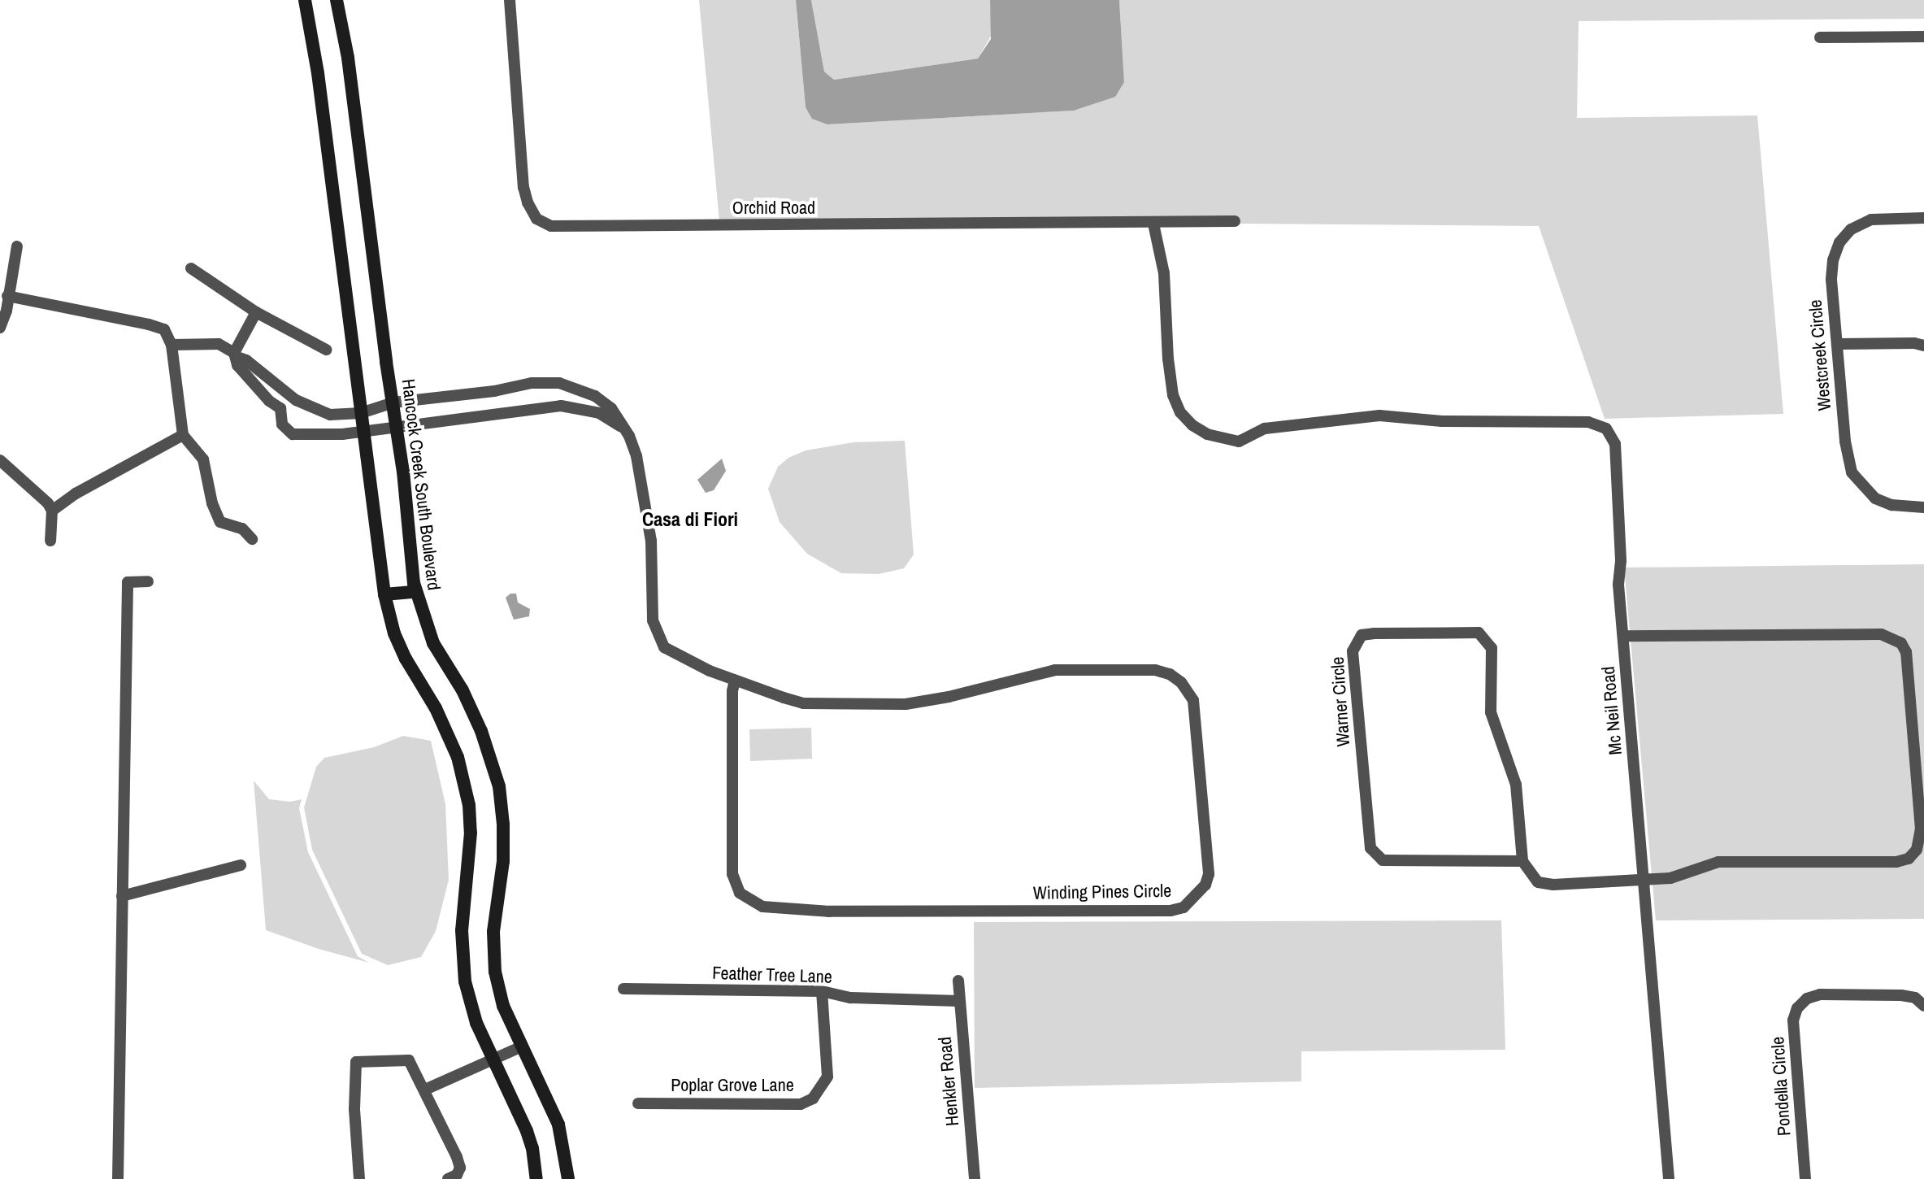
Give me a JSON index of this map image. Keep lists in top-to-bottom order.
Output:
{
  "streets": {
    "street": [
      "Orchid Road",
      "Westcreek Circle",
      "Hancock Creek South Boulevard",
      "Warner Circle",
      "Mc Neil Road",
      "Winding Pines Circle",
      "Feather Tree Lane",
      "Henkler Road",
      "Poplar Grove Lane",
      "Pondella Circle"
    ]
  },
  "crossings": [
    ["Orchid Road", "Mc Neil Road"],
    ["Hancock Creek South Boulevard", "Winding Pines Circle"],
    ["Feather Tree Lane", "Henkler Road"],
    ["Feather Tree Lane", "Poplar Grove Lane"]
  ],
  "districts": ["Casa di Fiori"]
}
